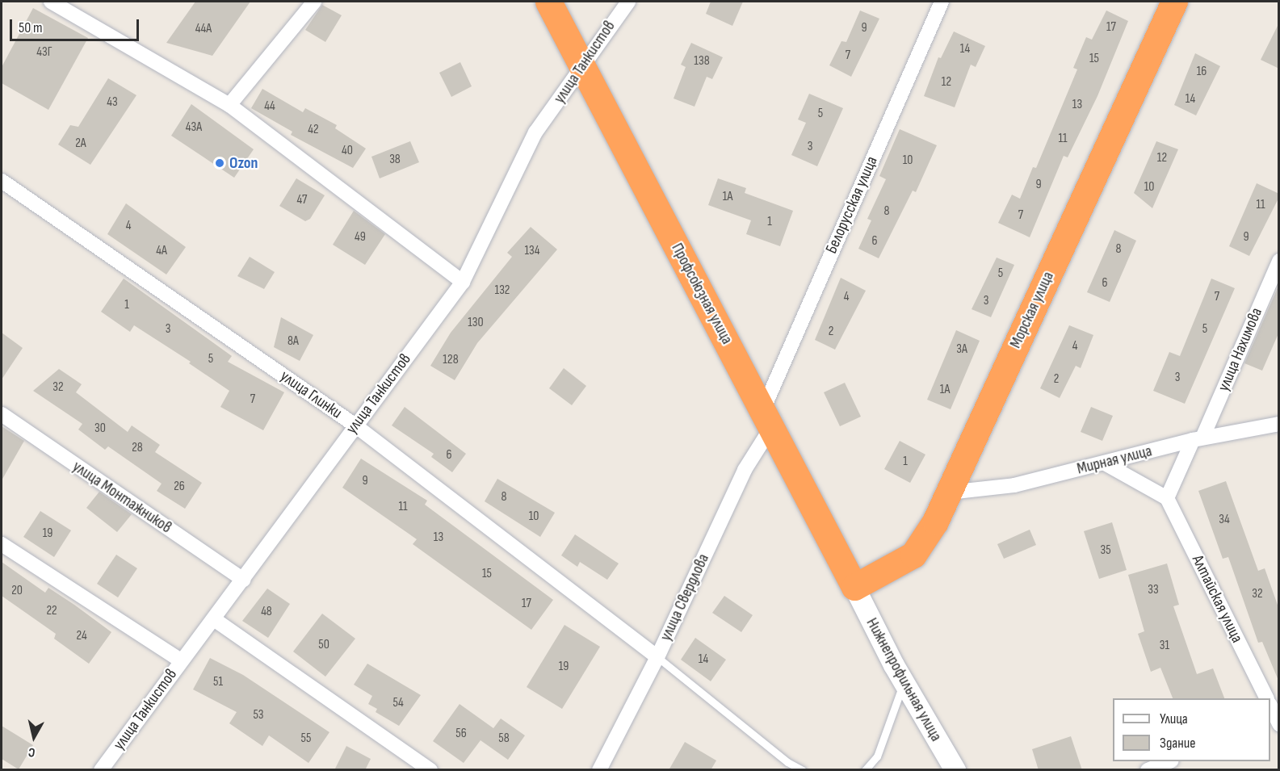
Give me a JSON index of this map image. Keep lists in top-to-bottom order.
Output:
{
  "streets": {
    "highway": ["Профсоюзная улица", "Морская улица"],
    "street": [
      "улица Танкистов",
      "Белорусская улица",
      "улица Нахимова",
      "улица Глинки",
      "Мирная улица",
      "улица Монтажников",
      "улица Свердлова",
      "Алтайская улица",
      "Нижнепрофильная улица"
    ]
  },
  "crossings": [
    ["улица Танкистов", "Профсоюзная улица"],
    ["улица Танкистов", "улица Глинки"],
    ["улица Танкистов", "улица Монтажников"],
    ["Белорусская улица", "Профсоюзная улица"],
    ["Белорусская улица", "улица Свердлова"],
    ["Профсоюзная улица", "Морская улица"],
    ["Профсоюзная улица", "улица Свердлова"],
    ["Профсоюзная улица", "Нижнепрофильная улица"],
    ["Морская улица", "Мирная улица"],
    ["Морская улица", "Нижнепрофильная улица"],
    ["улица Нахимова", "Мирная улица"],
    ["улица Нахимова", "Алтайская улица"],
    ["улица Глинки", "улица Свердлова"]
  ],
  "places": ["Ozon"],
  "house_numbers": [
    "17",
    "9",
    "44А",
    "14",
    "43Г",
    "7",
    "15",
    "138",
    "16",
    "12",
    "14",
    "43",
    "13",
    "44",
    "5",
    "43А",
    "42",
    "11",
    "2А",
    "3",
    "40",
    "12",
    "38",
    "10",
    "9",
    "10",
    "1А",
    "47",
    "11",
    "8",
    "7",
    "1",
    "4",
    "49",
    "9",
    "6",
    "8",
    "4А",
    "134",
    "5",
    "6",
    "132",
    "4",
    "7",
    "3",
    "1",
    "130",
    "3",
    "5",
    "2",
    "8А",
    "4",
    "3А",
    "5",
    "128",
    "3",
    "2",
    "32",
    "1А",
    "7",
    "30",
    "28",
    "6",
    "1",
    "9",
    "26",
    "8",
    "11",
    "10",
    "34",
    "19",
    "13",
    "35",
    "15",
    "33",
    "20",
    "32",
    "17",
    "22",
    "48",
    "24",
    "50",
    "31",
    "14",
    "19",
    "51",
    "54",
    "53",
    "56",
    "55",
    "58"
  ],
  "legend": ["Улица", "Здание"],
  "scale_bar": "50 m",
  "north": "bottom"
}
